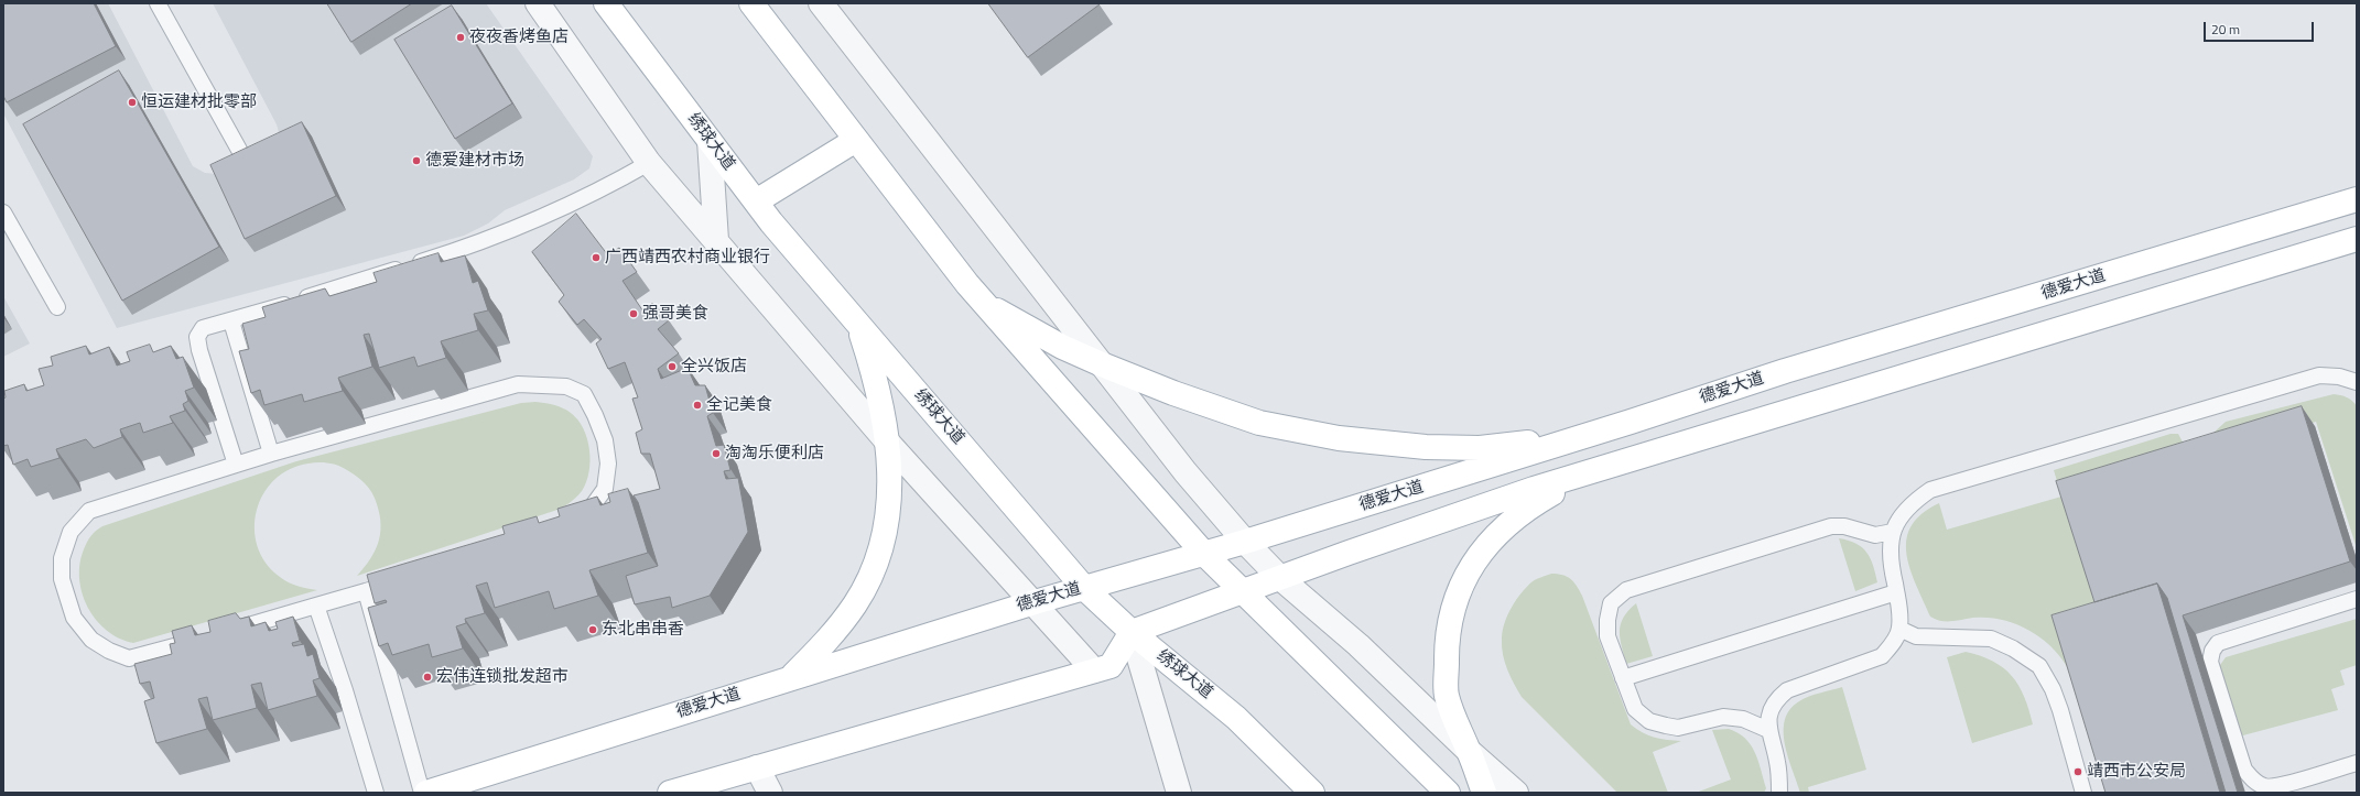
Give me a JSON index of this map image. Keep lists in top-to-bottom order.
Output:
{
  "streets": {
    "main road": ["绣球大道", "德爱大道"]
  },
  "crossings": [
    ["绣球大道", "德爱大道"]
  ],
  "places": [
    "夜夜香烤鱼店",
    "恒运建材批零部",
    "德爱建材市场",
    "广西靖西农村商业银行",
    "强哥美食",
    "全兴饭店",
    "全记美食",
    "淘淘乐便利店",
    "东北串串香",
    "宏伟连锁批发超市",
    "靖西市公安局"
  ],
  "scale_bar": "20 m"
}
